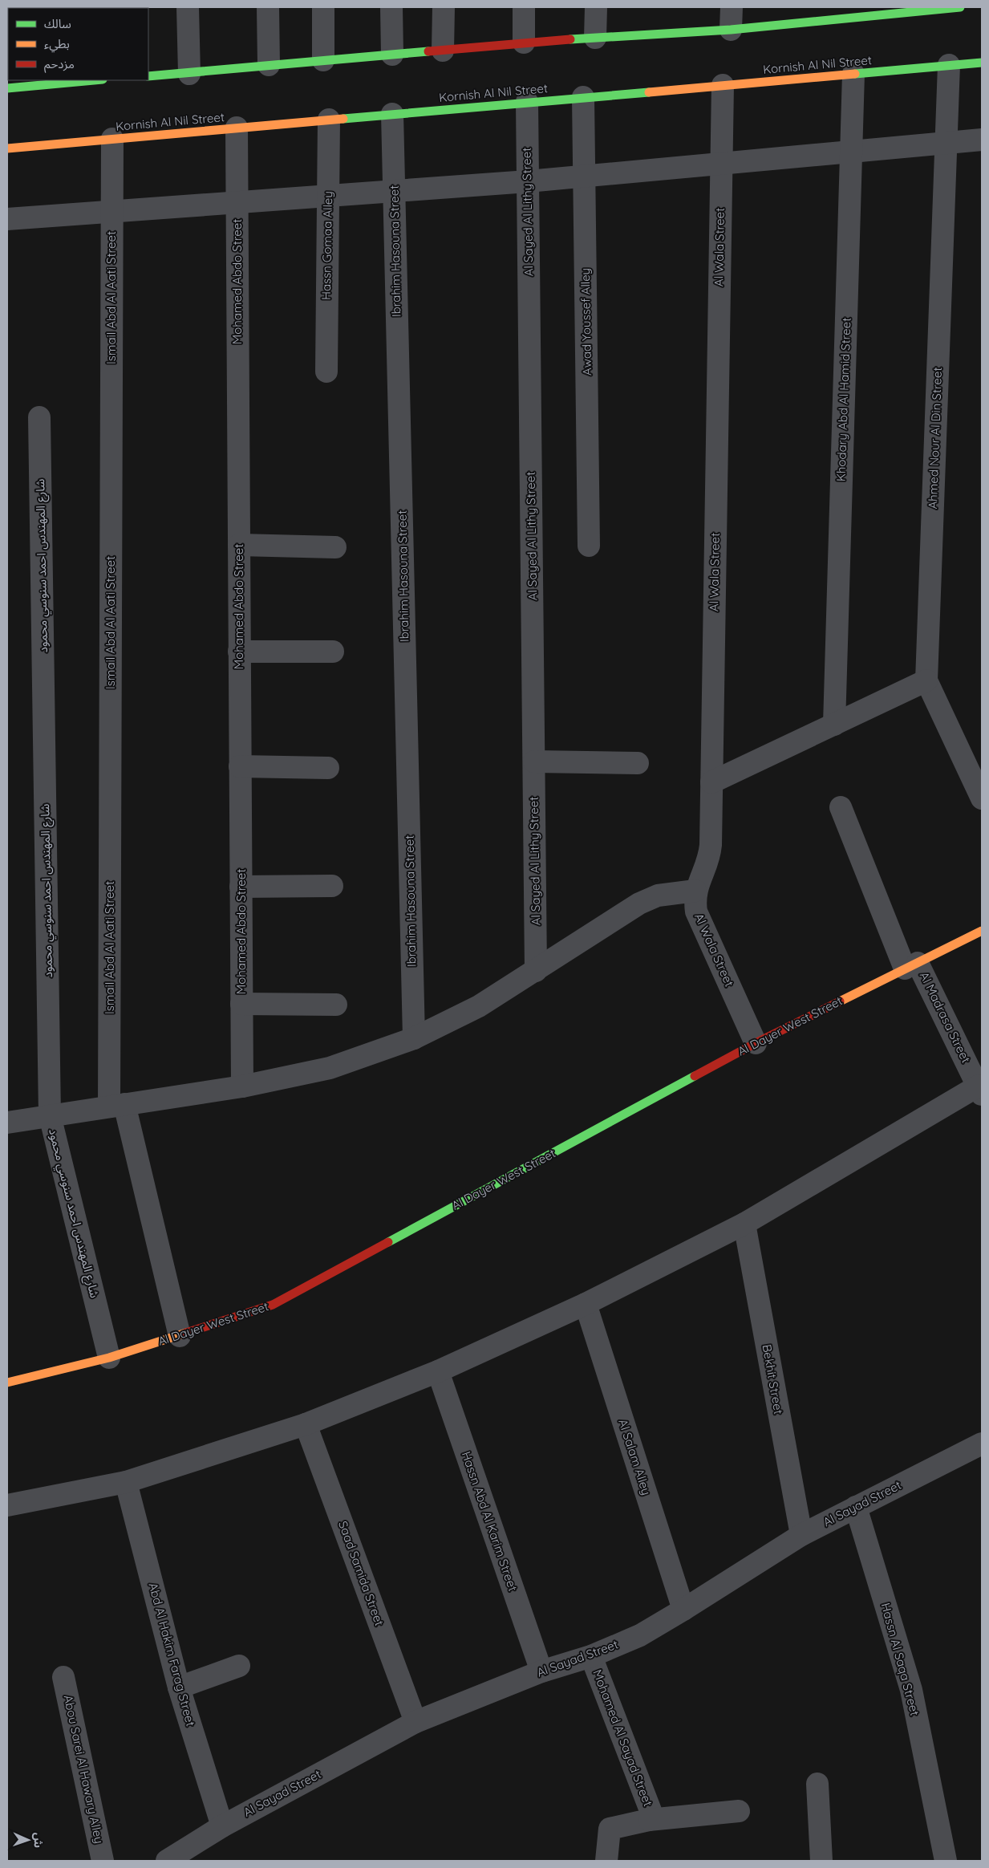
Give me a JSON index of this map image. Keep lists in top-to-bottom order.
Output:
{
  "streets": {
    "main road": ["Kornish Al Nil Street", "Al Dayer West Street"],
    "street": [
      "Al Sayed Al Lithy Street",
      "Hassn Gomaa Alley",
      "Al Wala Street",
      "Ibrahim Hasouna Street",
      "Mohamed Abdo Street",
      "Ismail Abd Al Aati Street",
      "Awad Youssef Alley",
      "Khodary Abd Al Hamid Street",
      "Ahmed Nour Al Din Street",
      "شارع المهندس احمد سنوسي محمود",
      "Al Madrasa Street",
      "Bekhit Street",
      "Al Salam Alley",
      "Al Sayad Street",
      "Hassn Abd Al Karim Street",
      "Saad Samida Street",
      "Abd Al Hakim Farag Street",
      "Hassn Al Saqa Street",
      "Mohamed Al Sayad Street",
      "Abou Sarei Al Hawary Alley"
    ]
  },
  "crossings": [
    ["Kornish Al Nil Street", "Al Sayed Al Lithy Street"],
    ["Kornish Al Nil Street", "Hassn Gomaa Alley"],
    ["Kornish Al Nil Street", "Al Wala Street"],
    ["Kornish Al Nil Street", "Ibrahim Hasouna Street"],
    ["Kornish Al Nil Street", "Mohamed Abdo Street"],
    ["Kornish Al Nil Street", "Ismail Abd Al Aati Street"],
    ["Kornish Al Nil Street", "Awad Youssef Alley"],
    ["Kornish Al Nil Street", "Khodary Abd Al Hamid Street"],
    ["Kornish Al Nil Street", "Ahmed Nour Al Din Street"],
    ["Al Wala Street", "Al Dayer West Street"],
    ["Ismail Abd Al Aati Street", "Al Dayer West Street"],
    ["شارع المهندس احمد سنوسي محمود", "Al Dayer West Street"],
    ["Al Madrasa Street", "Al Dayer West Street"],
    ["Bekhit Street", "Al Sayad Street"],
    ["Al Salam Alley", "Al Sayad Street"],
    ["Al Sayad Street", "Hassn Abd Al Karim Street"],
    ["Al Sayad Street", "Saad Samida Street"],
    ["Al Sayad Street", "Abd Al Hakim Farag Street"],
    ["Al Sayad Street", "Hassn Al Saqa Street"],
    ["Al Sayad Street", "Mohamed Al Sayad Street"]
  ],
  "legend": ["سالك", "بطيء", "مزدحم"],
  "north": "right"
}
